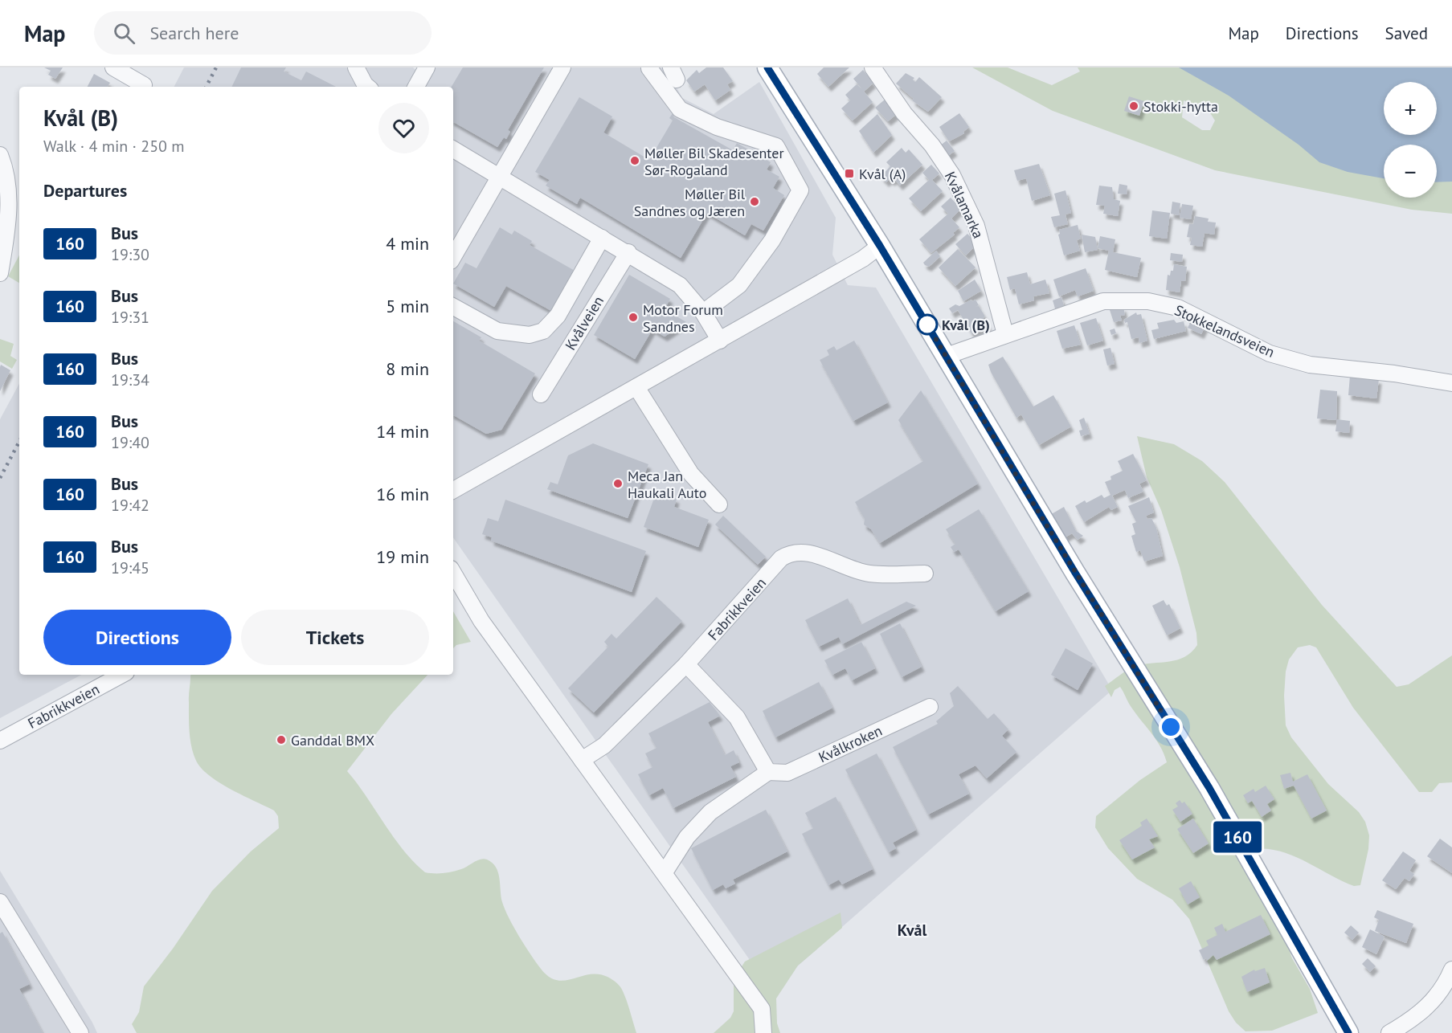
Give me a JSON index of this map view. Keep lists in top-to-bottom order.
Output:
{
  "streets": {
    "street": [
      "Kvålamarka",
      "Kvålveien",
      "Stokkelandsveien",
      "Fabrikkveien",
      "Kvålkroken"
    ]
  },
  "crossings": [
    ["Kvålamarka", "Stokkelandsveien"]
  ],
  "districts": ["Kvål"],
  "places": {
    "other": [
      "Stokki-hytta",
      "Møller Bil Skadesenter Sør-Rogaland",
      "Møller Bil Sandnes og Jæren",
      "Motor Forum Sandnes",
      "Kvål (B)",
      "Meca Jan Haukali Auto",
      "Ganddal BMX"
    ],
    "transit": ["Kvål (A)"]
  },
  "lines": ["bus line 160"],
  "page": {
    "header": "Map",
    "search": "Search here",
    "nav": ["Map", "Directions", "Saved"],
    "on_map": "160",
    "map_buttons": ["+", "−"],
    "heading": [
      ["Kvål (B)", "Walk · 4 min · 250 m"],
      "Departures"
    ],
    "list": [
      {
        "mark": "160",
        "name": "Bus",
        "note": "19:30",
        "value": "4 min"
      },
      {
        "mark": "160",
        "name": "Bus",
        "note": "19:31",
        "value": "5 min"
      },
      {
        "mark": "160",
        "name": "Bus",
        "note": "19:34",
        "value": "8 min"
      },
      {
        "mark": "160",
        "name": "Bus",
        "note": "19:40",
        "value": "14 min"
      },
      {
        "mark": "160",
        "name": "Bus",
        "note": "19:42",
        "value": "16 min"
      },
      {
        "mark": "160",
        "name": "Bus",
        "note": "19:45",
        "value": "19 min"
      }
    ],
    "buttons": ["Directions", "Tickets"]
  }
}
